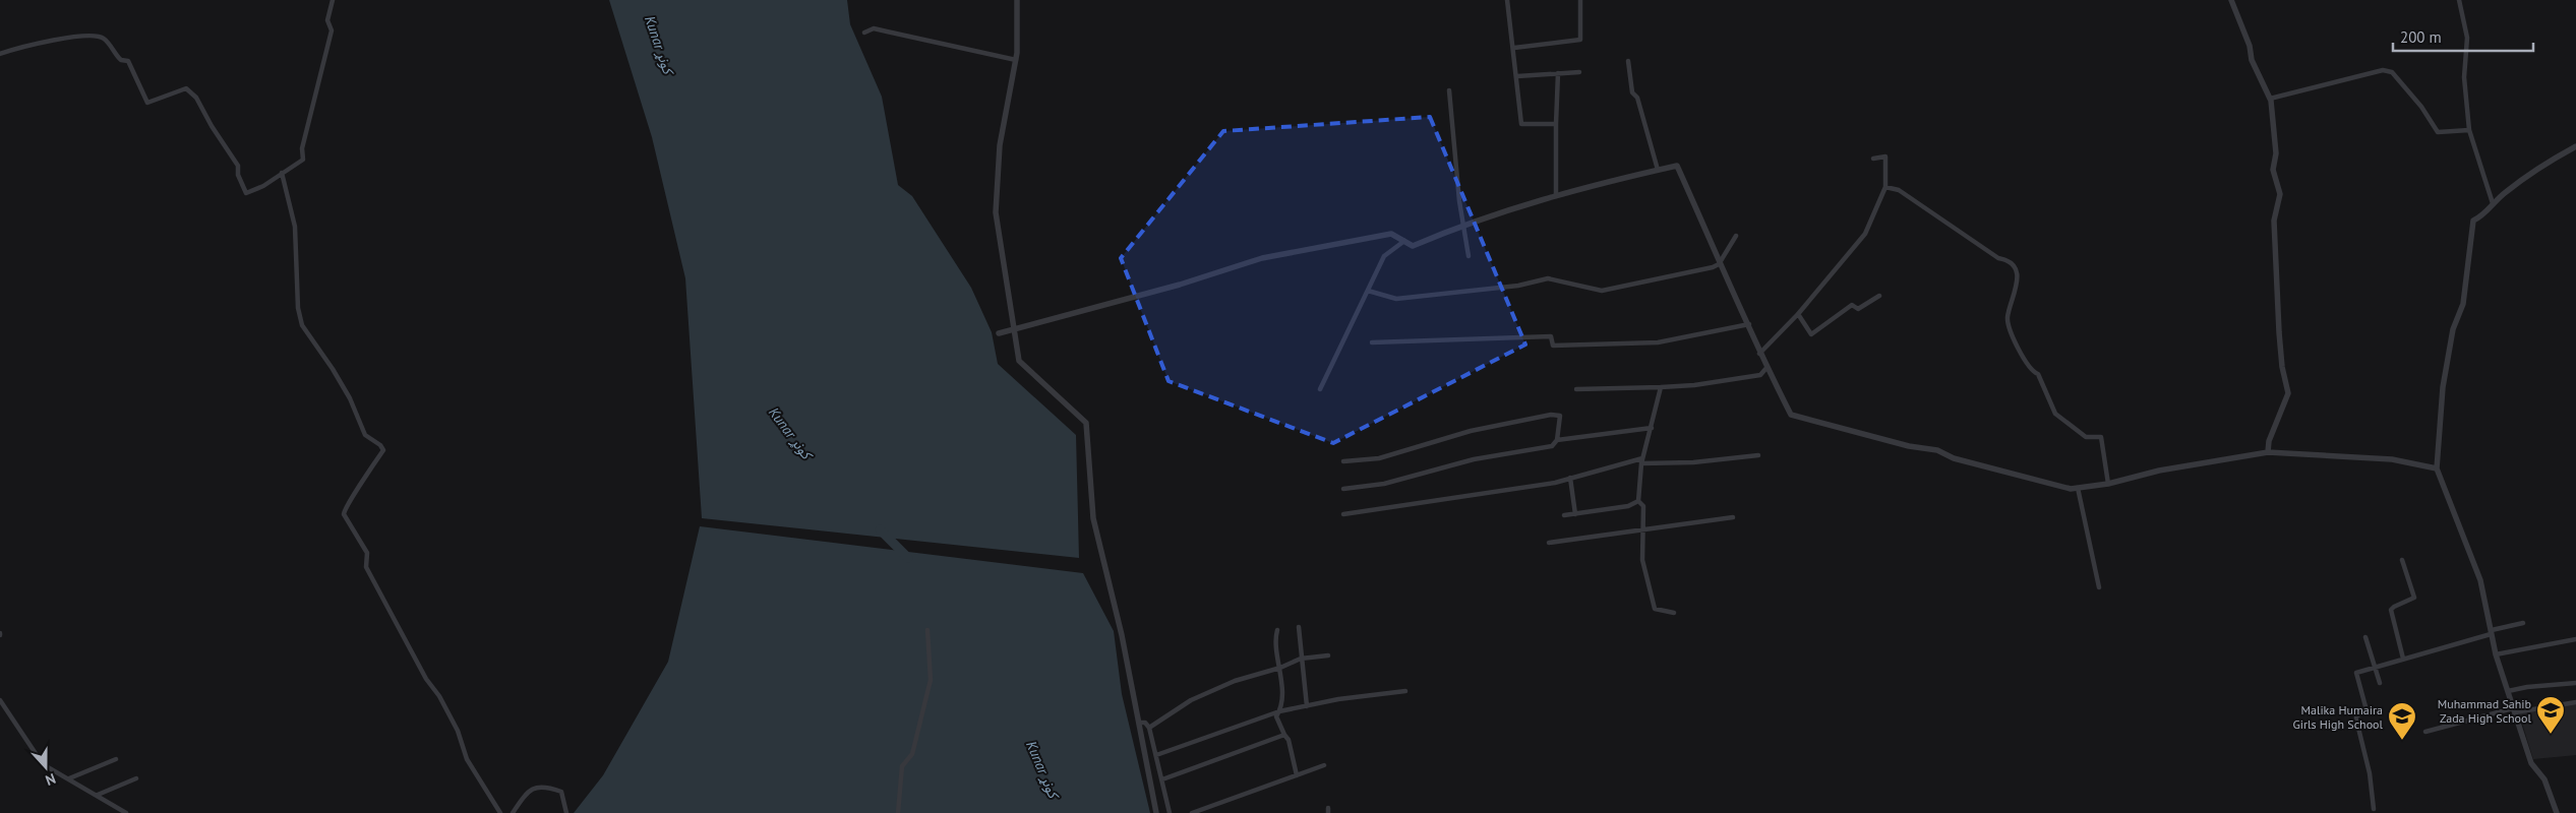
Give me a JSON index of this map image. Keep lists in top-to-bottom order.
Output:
{
  "water": ["Kunar کونړ"],
  "places": {
    "school or university": ["Muhammad Sahib Zada High School", "Malika Humaira Girls High School"]
  },
  "scale_bar": "200 m",
  "north": "bottom"
}
